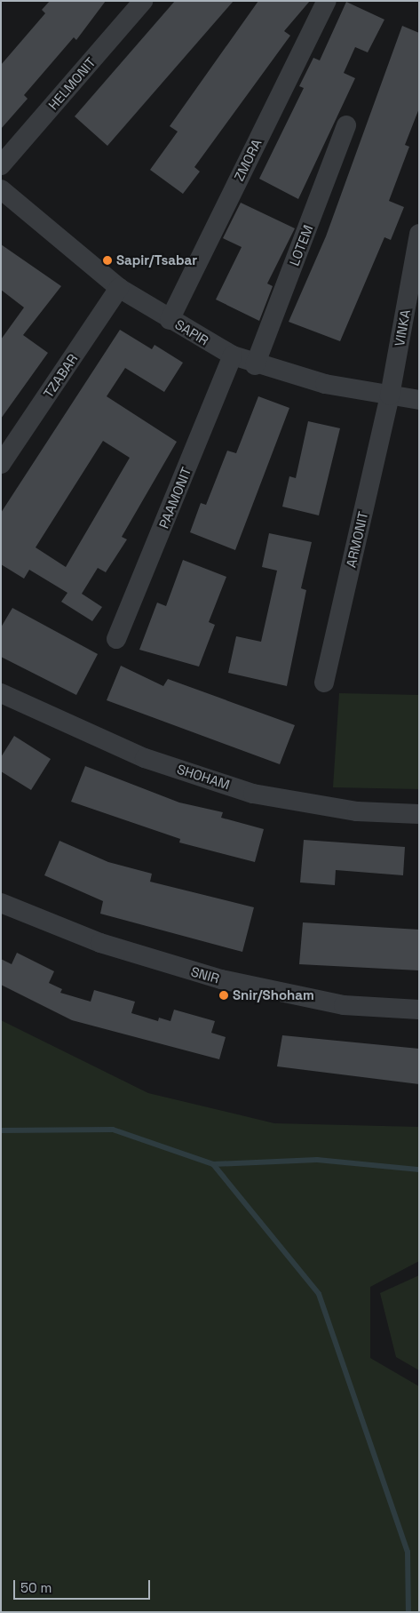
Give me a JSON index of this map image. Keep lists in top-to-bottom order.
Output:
{
  "streets": {
    "street": [
      "HELMONIT",
      "ZMORA",
      "LOTEM",
      "VINKA",
      "SAPIR",
      "TZABAR",
      "PAAMONIT",
      "ARMONIT",
      "SHOHAM",
      "SNIR"
    ]
  },
  "crossings": [
    ["ZMORA", "SAPIR"],
    ["LOTEM", "SAPIR"],
    ["VINKA", "SAPIR"],
    ["VINKA", "ARMONIT"],
    ["SAPIR", "TZABAR"],
    ["SAPIR", "PAAMONIT"],
    ["SAPIR", "ARMONIT"]
  ],
  "places": ["Sapir/Tsabar", "Snir/Shoham"],
  "scale_bar": "50 m"
}
